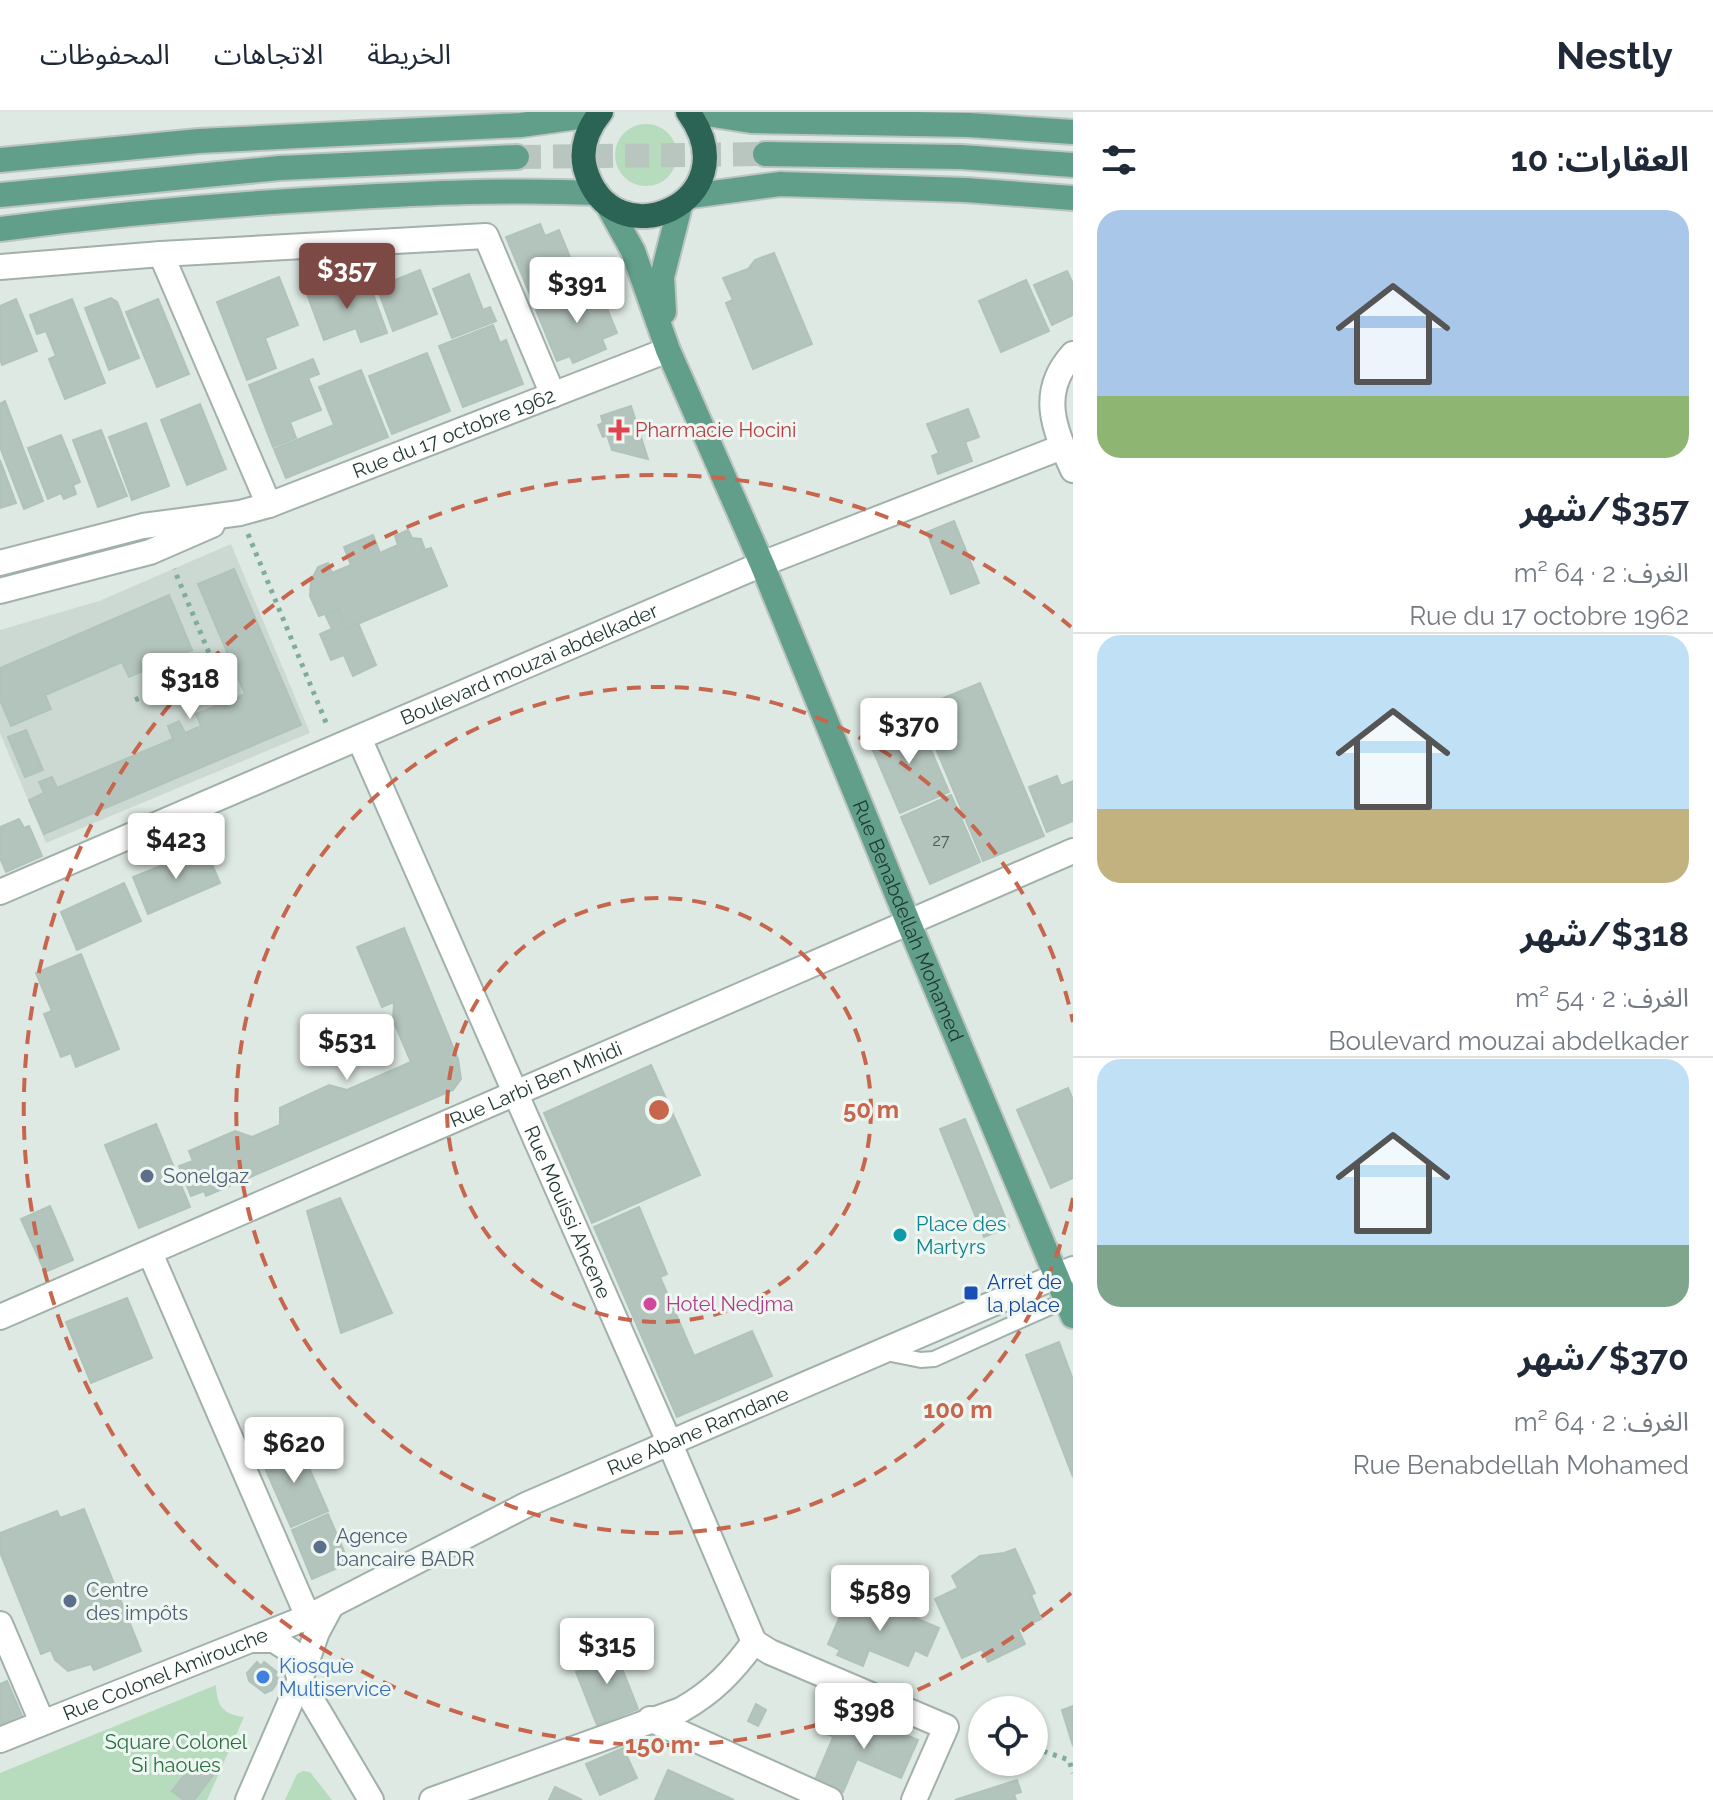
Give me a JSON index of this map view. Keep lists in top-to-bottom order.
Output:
{
  "streets": {
    "main road": ["Rue Benabdellah Mohamed"],
    "street": [
      "Rue du 17 octobre 1962",
      "Boulevard mouzai abdelkader",
      "Rue Larbi Ben Mhidi",
      "Rue Mouissi Ahcene",
      "Rue Abane Ramdane",
      "Rue Colonel Amirouche"
    ]
  },
  "crossings": [
    ["Rue du 17 octobre 1962", "Rue Benabdellah Mohamed"],
    ["Boulevard mouzai abdelkader", "Rue Benabdellah Mohamed"],
    ["Boulevard mouzai abdelkader", "Rue Mouissi Ahcene"],
    ["Rue Benabdellah Mohamed", "Rue Larbi Ben Mhidi"],
    ["Rue Benabdellah Mohamed", "Rue Abane Ramdane"],
    ["Rue Larbi Ben Mhidi", "Rue Mouissi Ahcene"],
    ["Rue Mouissi Ahcene", "Rue Abane Ramdane"],
    ["Rue Abane Ramdane", "Rue Colonel Amirouche"]
  ],
  "parks": ["Square Colonel Si haoues"],
  "places": {
    "health": ["Pharmacie Hocini"],
    "other": [
      "Sonelgaz",
      "Place des Martyrs",
      "Hotel Nedjma",
      "Agence bancaire BADR",
      "Centre des impôts",
      "Kiosque Multiservice"
    ],
    "transit": ["Arret de la place"]
  },
  "house_numbers": ["27"],
  "page": {
    "header": "Nestly",
    "nav": ["الخريطة", "الاتجاهات", "المحفوظات"],
    "heading": "العقارات: 10",
    "list": [
      {
        "name": "$357/شهر",
        "note": "الغرف: 2 · 64 m² · Rue du 17 octobre 1962"
      },
      {
        "name": "$318/شهر",
        "note": "الغرف: 2 · 54 m² · Boulevard mouzai abdelkader"
      },
      {
        "name": "$370/شهر",
        "note": "الغرف: 2 · 64 m² · Rue Benabdellah Mohamed"
      }
    ],
    "price": [
      "$357",
      "$391",
      "$318",
      "$370",
      "$423",
      "$531",
      "$620",
      "$589",
      "$315",
      "$398"
    ]
  },
  "rings": ["50 m", "100 m", "150 m"]
}
